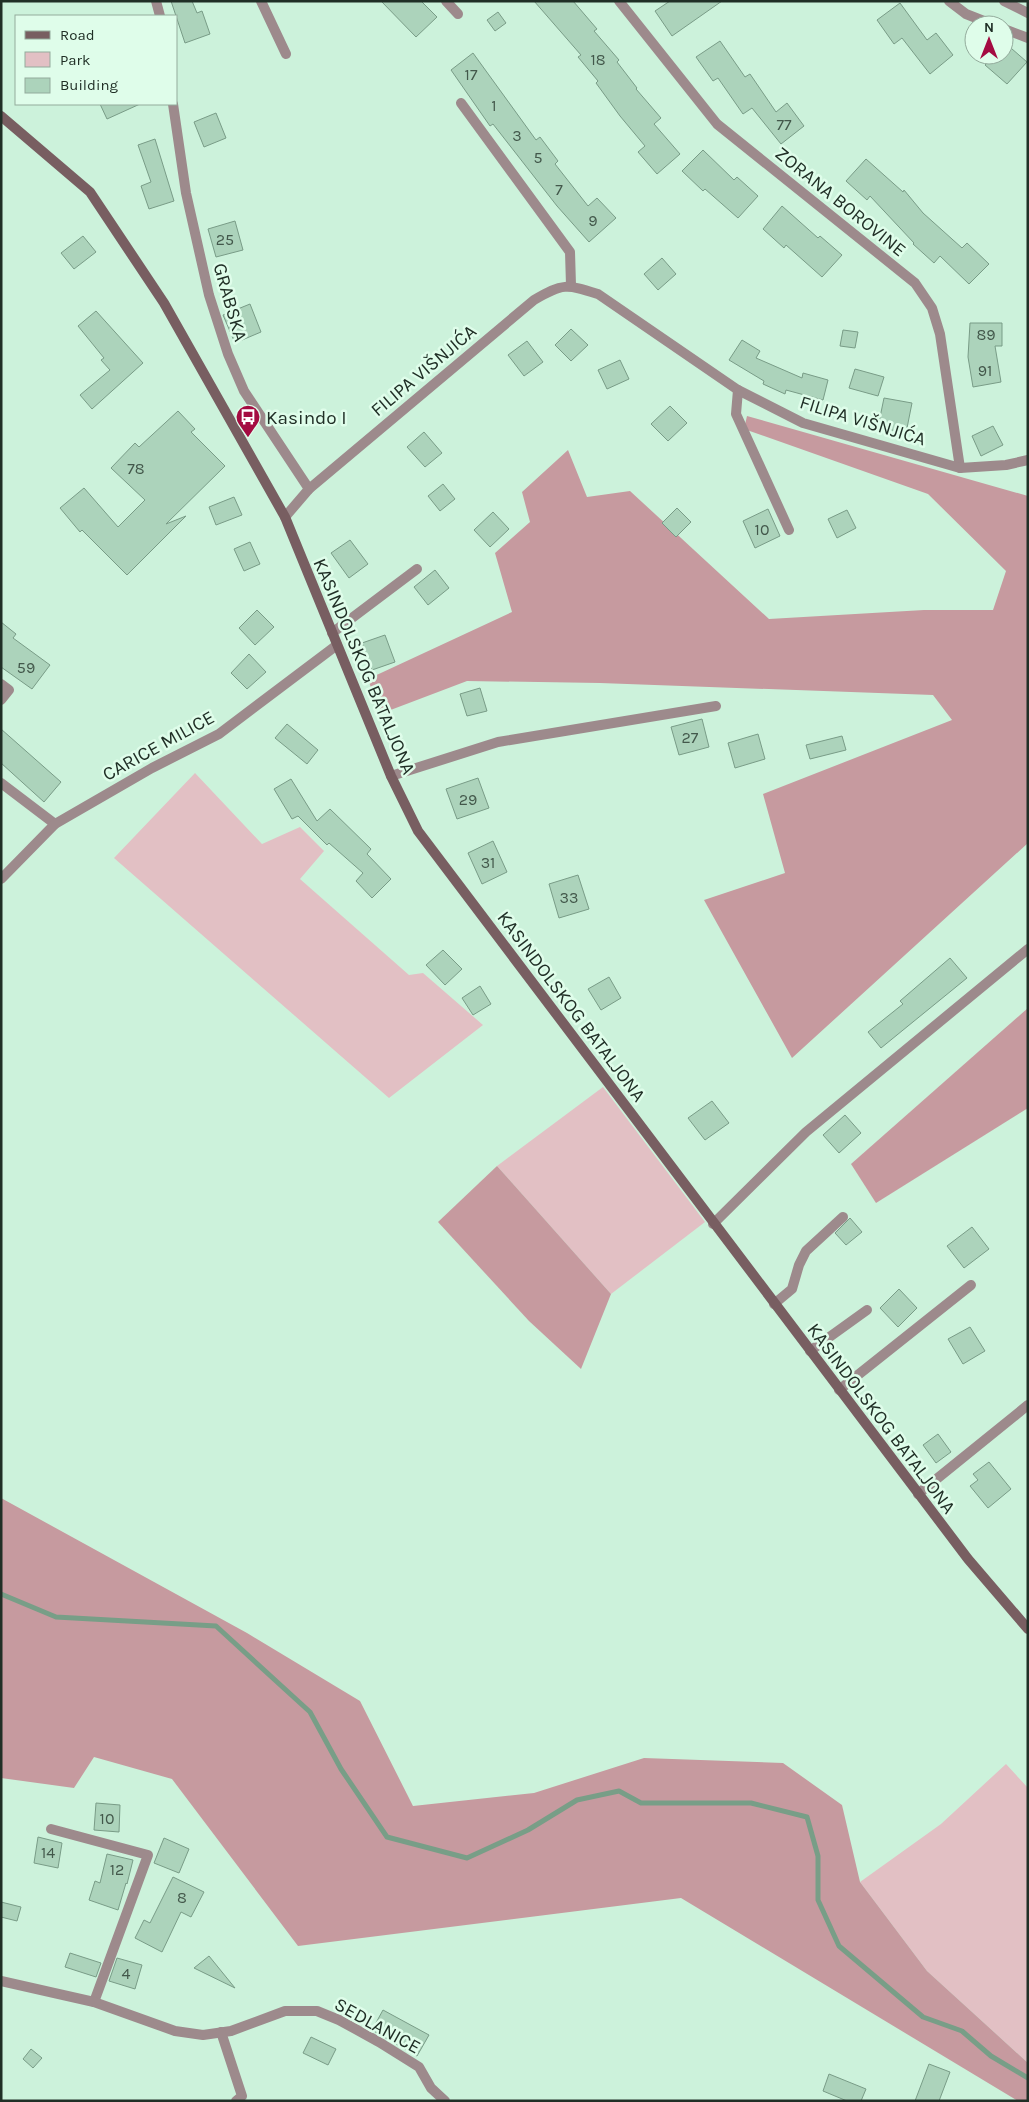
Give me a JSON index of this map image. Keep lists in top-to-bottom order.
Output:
{
  "streets": {
    "street": [
      "ZORANA BOROVINE",
      "GRABSKA",
      "FILIPA VIŠNJIĆA",
      "KASINDOLSKOG BATALJONA",
      "CARICE MILICE",
      "SEDLANICE"
    ]
  },
  "crossings": [
    ["ZORANA BOROVINE", "FILIPA VIŠNJIĆA"],
    ["GRABSKA", "FILIPA VIŠNJIĆA"],
    ["FILIPA VIŠNJIĆA", "KASINDOLSKOG BATALJONA"],
    ["KASINDOLSKOG BATALJONA", "CARICE MILICE"]
  ],
  "places": {
    "bus stop": ["Kasindo I"]
  },
  "house_numbers": [
    "18",
    "17",
    "1",
    "77",
    "3",
    "5",
    "7",
    "9",
    "25",
    "89",
    "91",
    "78",
    "10",
    "59",
    "27",
    "29",
    "31",
    "33",
    "10",
    "14",
    "12",
    "8",
    "4"
  ],
  "legend": ["Road", "Park", "Building"],
  "north": "top"
}
